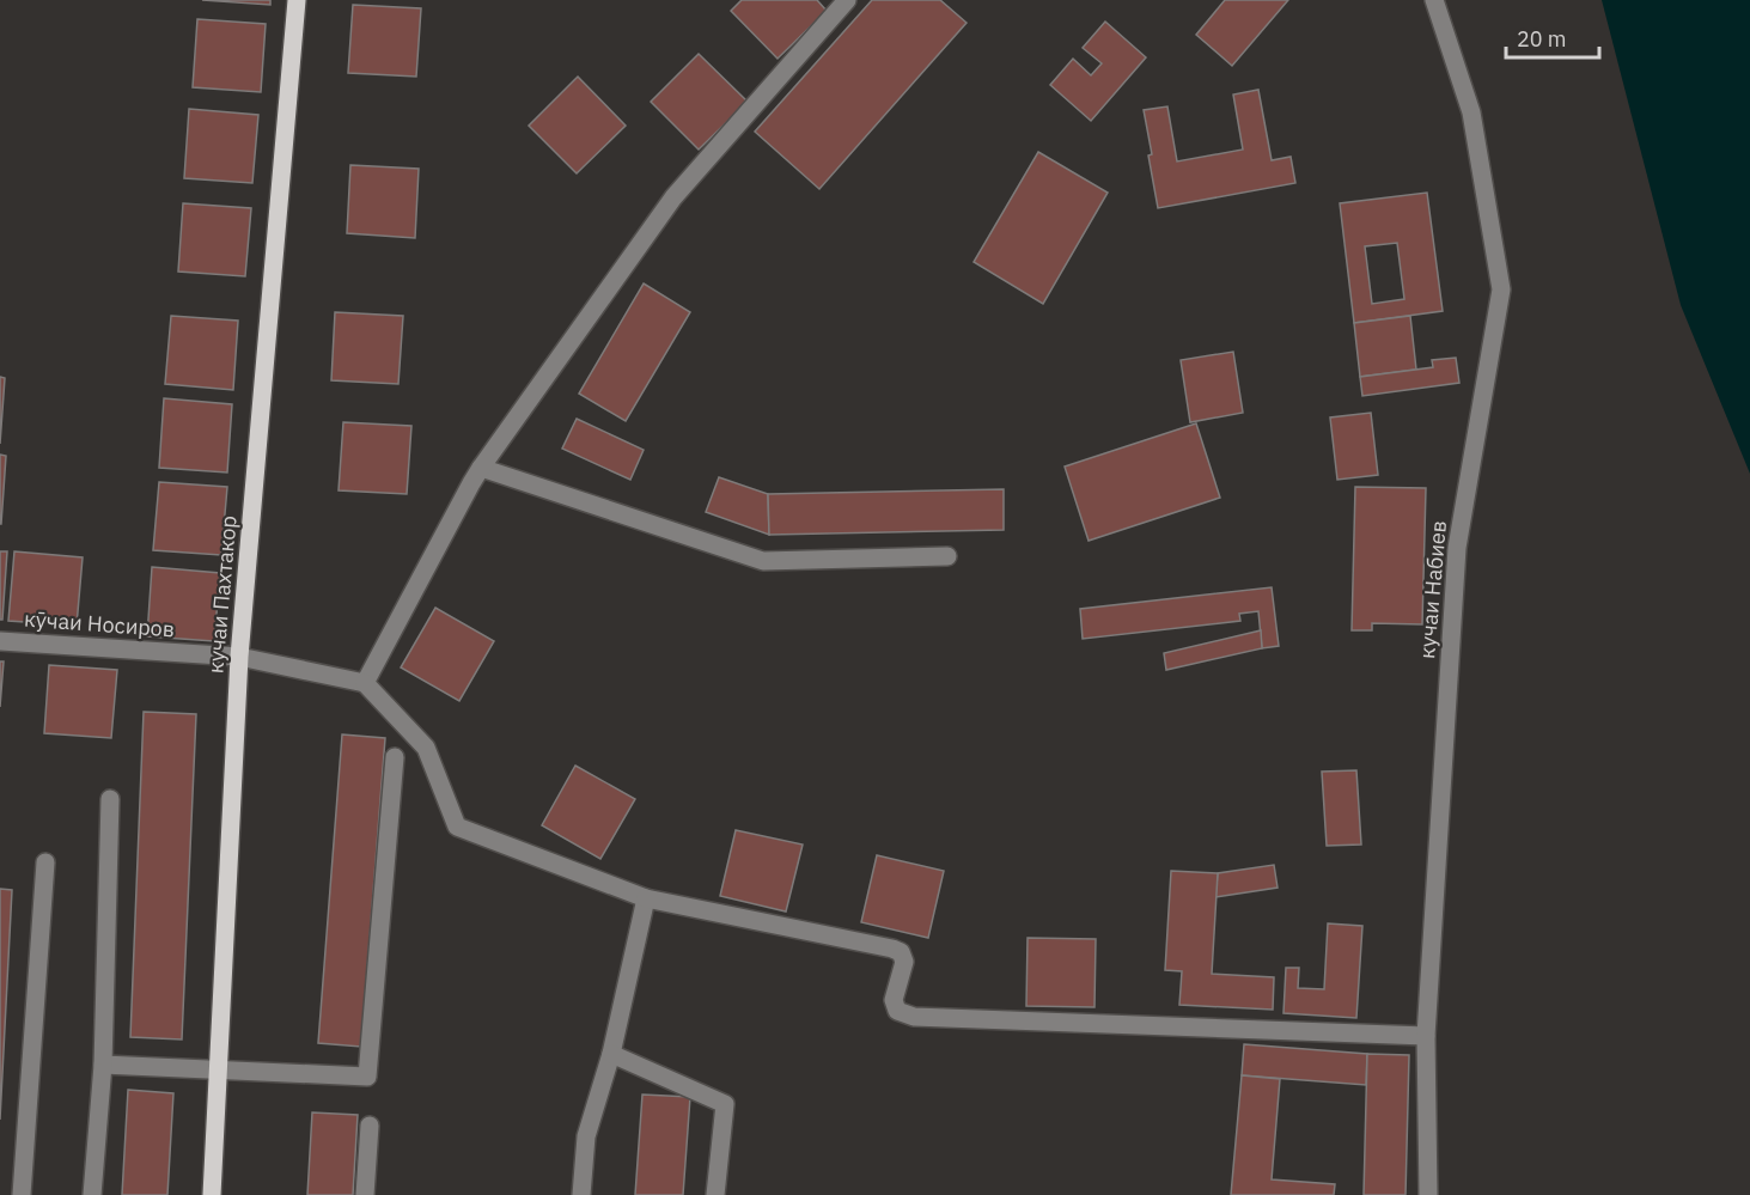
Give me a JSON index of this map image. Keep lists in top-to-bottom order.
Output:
{
  "streets": {
    "main road": ["кучаи Пахтакор"],
    "street": ["кучаи Набиев", "кӯчаи Носиров"]
  },
  "crossings": [
    ["кучаи Пахтакор", "кӯчаи Носиров"]
  ],
  "scale_bar": "20 m"
}
